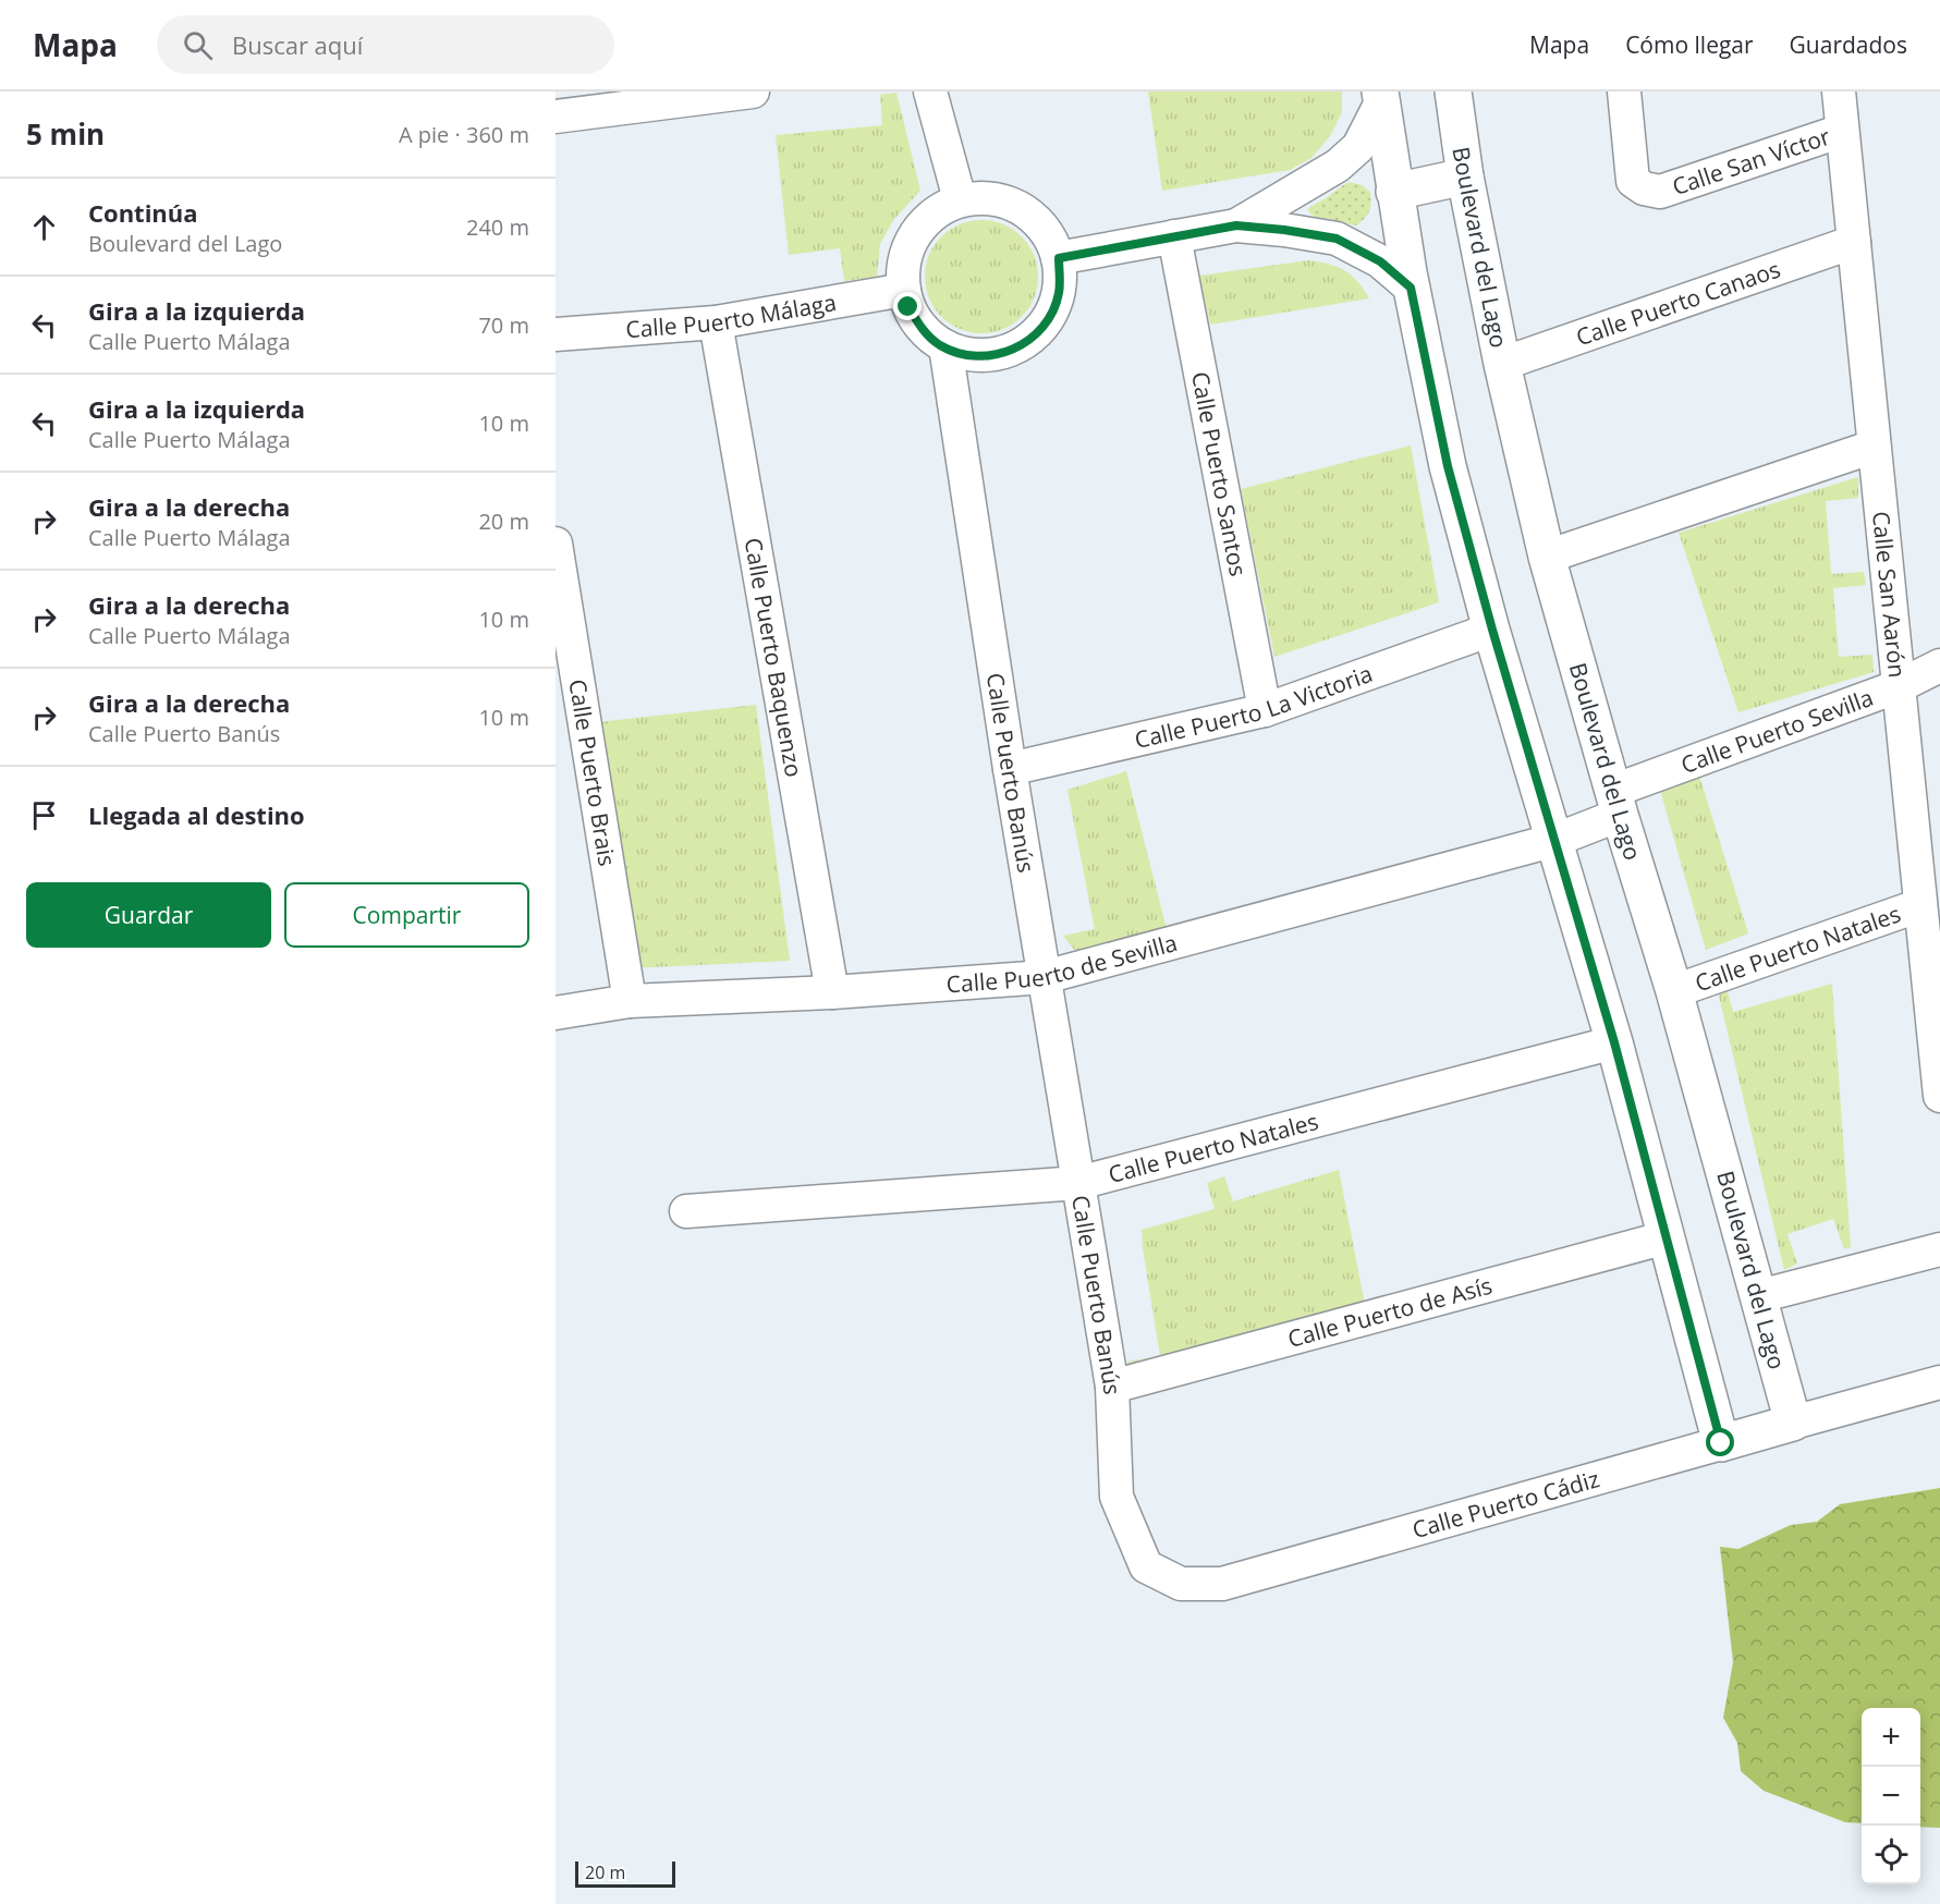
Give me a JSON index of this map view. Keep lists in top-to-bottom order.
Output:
{
  "streets": {
    "street": [
      "Calle San Víctor",
      "Boulevard del Lago",
      "Calle Puerto Canaos",
      "Calle Puerto Málaga",
      "Calle Puerto Santos",
      "Calle San Aarón",
      "Calle Puerto Baquenzo",
      "Calle Puerto La Victoria",
      "Calle Puerto Sevilla",
      "Calle Puerto Brais",
      "Calle Puerto Banús",
      "Calle Puerto Natales",
      "Calle Puerto de Sevilla",
      "Calle Puerto de Asís",
      "Calle Puerto Cádiz"
    ]
  },
  "crossings": [
    ["Calle San Víctor", "Calle San Aarón"],
    ["Boulevard del Lago", "Calle Puerto Canaos"],
    ["Boulevard del Lago", "Calle Puerto Sevilla"],
    ["Boulevard del Lago", "Calle Puerto Natales"],
    ["Boulevard del Lago", "Calle Puerto Cádiz"],
    ["Calle Puerto Canaos", "Calle San Aarón"],
    ["Calle Puerto Málaga", "Calle Puerto Baquenzo"],
    ["Calle Puerto Málaga", "Calle Puerto Banús"],
    ["Calle Puerto Santos", "Calle Puerto La Victoria"],
    ["Calle San Aarón", "Calle Puerto Sevilla"],
    ["Calle San Aarón", "Calle Puerto Natales"],
    ["Calle Puerto Baquenzo", "Calle Puerto de Sevilla"],
    ["Calle Puerto La Victoria", "Calle Puerto Banús"],
    ["Calle Puerto Sevilla", "Calle Puerto de Sevilla"],
    ["Calle Puerto Brais", "Calle Puerto de Sevilla"],
    ["Calle Puerto Banús", "Calle Puerto Natales"],
    ["Calle Puerto Banús", "Calle Puerto de Sevilla"],
    ["Calle Puerto Banús", "Calle Puerto de Asís"],
    ["Calle Puerto Banús", "Calle Puerto Cádiz"]
  ],
  "scale_bar": "20 m",
  "page": {
    "header": "Mapa",
    "search": "Buscar aquí",
    "nav": ["Mapa", "Cómo llegar", "Guardados"],
    "heading": ["5 min", "A pie · 360 m"],
    "list": [
      ["Continúa", "Boulevard del Lago", "240 m"],
      ["Gira a la izquierda", "Calle Puerto Málaga", "70 m"],
      ["Gira a la izquierda", "Calle Puerto Málaga", "10 m"],
      ["Gira a la derecha", "Calle Puerto Málaga", "20 m"],
      ["Gira a la derecha", "Calle Puerto Málaga", "10 m"],
      ["Gira a la derecha", "Calle Puerto Banús", "10 m"],
      "Llegada al destino"
    ],
    "buttons": ["Guardar", "Compartir"],
    "map_buttons": ["+", "−"],
    "scale": "20 m"
  }
}
